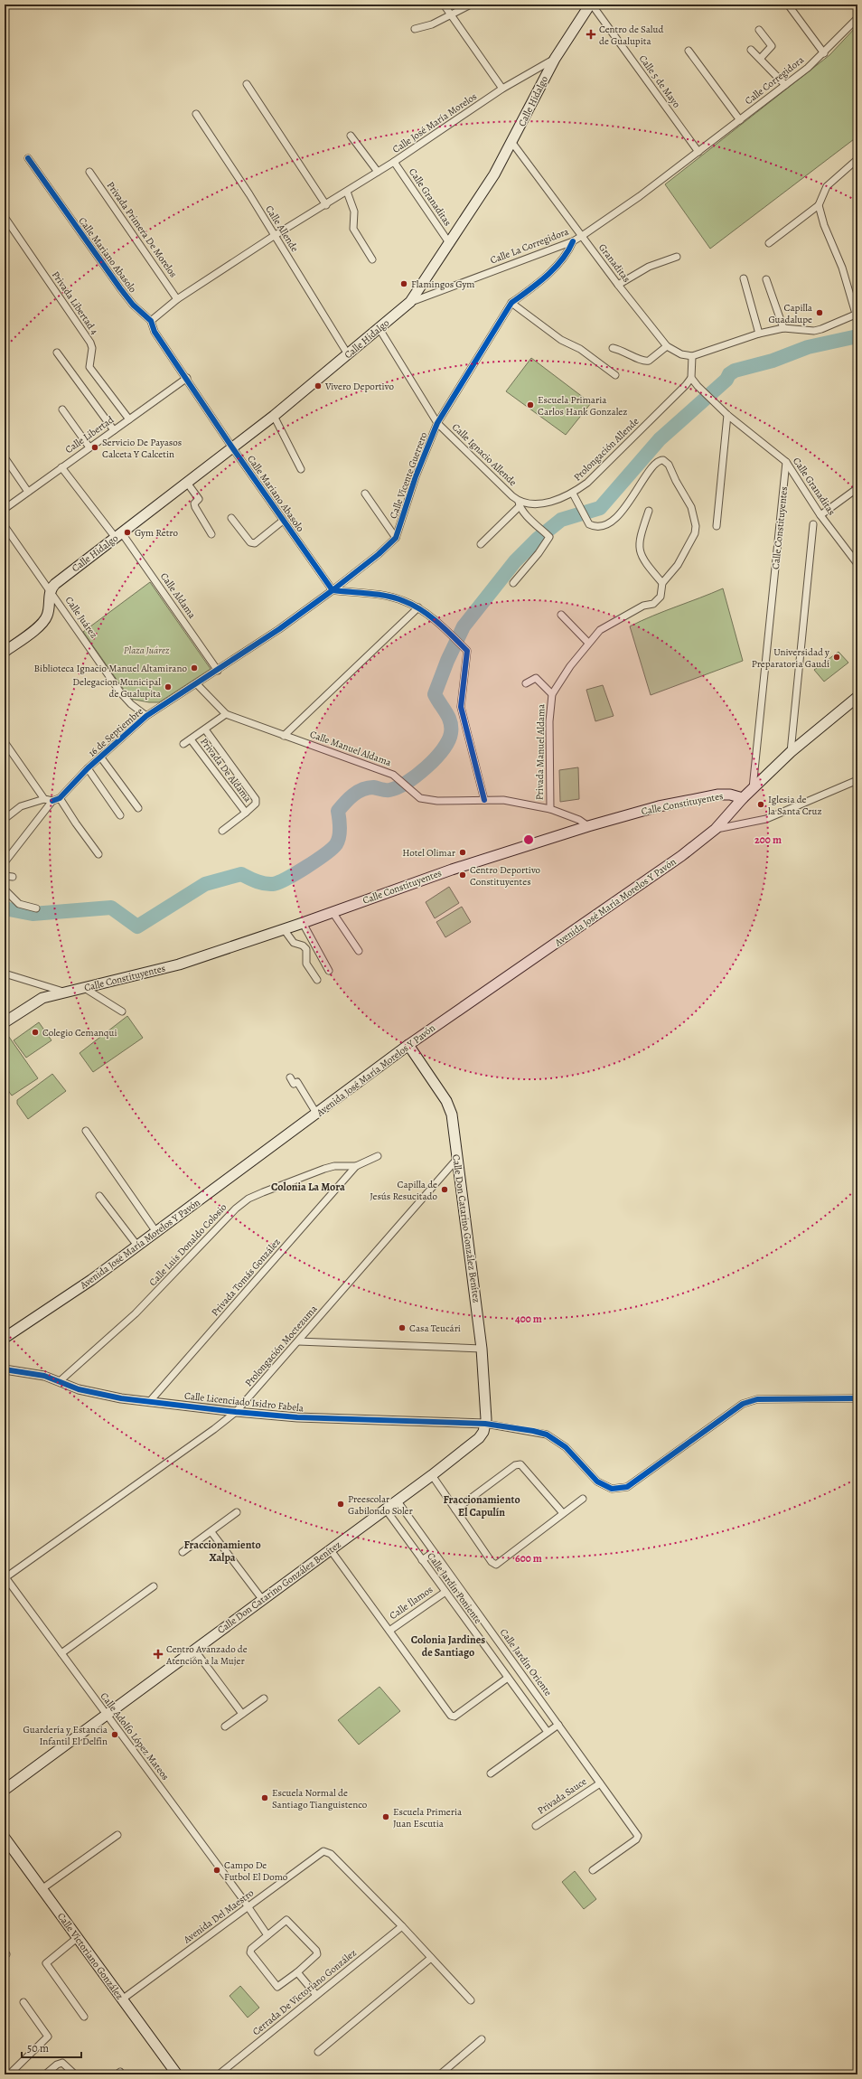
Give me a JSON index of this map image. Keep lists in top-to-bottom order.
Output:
{
  "streets": {
    "main road": [
      "Calle Hidalgo",
      "Calle Constituyentes",
      "Avenida José María Morelos Y Pavón",
      "Calle Don Catarino González Benítez",
      "Calle Victoriano González"
    ],
    "street": [
      "Calle Corregidora",
      "Calle 5 de Mayo",
      "Calle José María Morelos",
      "Calle Granaditas",
      "Calle Allende",
      "Privada Primera De Morelos",
      "Calle La Corregidora",
      "Calle Mariano Abasolo",
      "Granaditas",
      "Privada Libertad 4",
      "Calle Libertad",
      "Prolongación Allende",
      "Calle Ignacio Allende",
      "Calle Vicente Guerrero",
      "Calle Aldama",
      "Calle Juárez",
      "16 de Septiembre",
      "Calle Manuel Aldama",
      "Privada Manuel Aldama",
      "Privada De Aldama",
      "Calle Luis Donaldo Colosio",
      "Privada Tomás González",
      "Prolongación Moctezuma",
      "Calle Licenciado Isidro Fabela",
      "Calle Jardín Poniente",
      "Calle Ílamos",
      "Calle Jardín Oriente",
      "Calle Adolfo López Mateos",
      "Privada Sauce",
      "Avenida Del Maestro",
      "Cerrada De Victoriano González"
    ]
  },
  "crossings": [
    ["Calle Corregidora", "Calle 5 de Mayo"],
    ["Calle Corregidora", "Calle La Corregidora"],
    ["Calle 5 de Mayo", "Calle Hidalgo"],
    ["Calle 5 de Mayo", "Calle La Corregidora"],
    ["Calle Hidalgo", "Calle José María Morelos"],
    ["Calle Hidalgo", "Calle Granaditas"],
    ["Calle Hidalgo", "Calle Allende"],
    ["Calle Hidalgo", "Calle La Corregidora"],
    ["Calle Hidalgo", "Calle Mariano Abasolo"],
    ["Calle Hidalgo", "Granaditas"],
    ["Calle Hidalgo", "Calle Ignacio Allende"],
    ["Calle Hidalgo", "Calle Aldama"],
    ["Calle Hidalgo", "Calle Juárez"],
    ["Calle José María Morelos", "Calle Granaditas"],
    ["Calle José María Morelos", "Calle Allende"],
    ["Calle José María Morelos", "Privada Primera De Morelos"],
    ["Calle José María Morelos", "Calle Mariano Abasolo"],
    ["Calle Granaditas", "Prolongación Allende"],
    ["Calle Granaditas", "Calle Constituyentes"],
    ["Calle La Corregidora", "Granaditas"],
    ["Calle La Corregidora", "Calle Vicente Guerrero"],
    ["Calle Mariano Abasolo", "Calle Libertad"],
    ["Privada Libertad 4", "Calle Libertad"],
    ["Prolongación Allende", "Calle Ignacio Allende"],
    ["Prolongación Allende", "Privada Manuel Aldama"],
    ["Calle Ignacio Allende", "Calle Vicente Guerrero"],
    ["Calle Constituyentes", "Calle Manuel Aldama"],
    ["Calle Constituyentes", "Avenida José María Morelos Y Pavón"],
    ["Calle Juárez", "16 de Septiembre"],
    ["16 de Septiembre", "Calle Manuel Aldama"],
    ["Calle Manuel Aldama", "Privada Manuel Aldama"],
    ["Avenida José María Morelos Y Pavón", "Calle Don Catarino González Benítez"],
    ["Calle Don Catarino González Benítez", "Prolongación Moctezuma"],
    ["Calle Don Catarino González Benítez", "Calle Licenciado Isidro Fabela"],
    ["Calle Don Catarino González Benítez", "Calle Jardín Poniente"],
    ["Calle Don Catarino González Benítez", "Calle Jardín Oriente"],
    ["Calle Don Catarino González Benítez", "Calle Adolfo López Mateos"],
    ["Calle Luis Donaldo Colosio", "Privada Tomás González"],
    ["Calle Luis Donaldo Colosio", "Calle Licenciado Isidro Fabela"],
    ["Privada Tomás González", "Calle Licenciado Isidro Fabela"],
    ["Prolongación Moctezuma", "Calle Licenciado Isidro Fabela"],
    ["Prolongación Moctezuma", "Calle Adolfo López Mateos"],
    ["Calle Jardín Poniente", "Calle Ílamos"],
    ["Calle Jardín Oriente", "Privada Sauce"],
    ["Calle Adolfo López Mateos", "Avenida Del Maestro"],
    ["Avenida Del Maestro", "Calle Victoriano González"],
    ["Avenida Del Maestro", "Cerrada De Victoriano González"]
  ],
  "districts": [
    "Colonia La Mora",
    "Fraccionamiento El Capulín",
    "Fraccionamiento Xalpa",
    "Colonia Jardines de Santiago"
  ],
  "parks": ["Plaza Juárez"],
  "places": {
    "health": ["Centro de Salud de Gualupita", "Centro Avanzado de Atención a la Mujer"],
    "other": [
      "Flamingos Gym",
      "Capilla Guadalupe",
      "Vivero Deportivo",
      "Escuela Primaria Carlos Hank Gonzalez",
      "Servicio De Payasos Calceta Y Calcetin",
      "Gym Retro",
      "Universidad y Preparatoria Gaudí",
      "Biblioteca Ignacio Manuel Altamirano",
      "Delegacion Municipal de Gualupita",
      "Iglesia de la Santa Cruz",
      "Hotel Olimar",
      "Centro Deportivo Constituyentes",
      "Colegio Cemanqui",
      "Capilla de Jesús Resucitado",
      "Casa Teucári",
      "Preescolar Gabilondo Soler",
      "Guardería y Estancia Infantil El Delfín",
      "Escuela Normal de Santiago Tianguistenco",
      "Escuela Primeria Juan Escutia",
      "Campo De Futbol El Domo"
    ]
  },
  "scale_bar": "50 m",
  "rings": ["200 m", "400 m", "600 m"]
}
